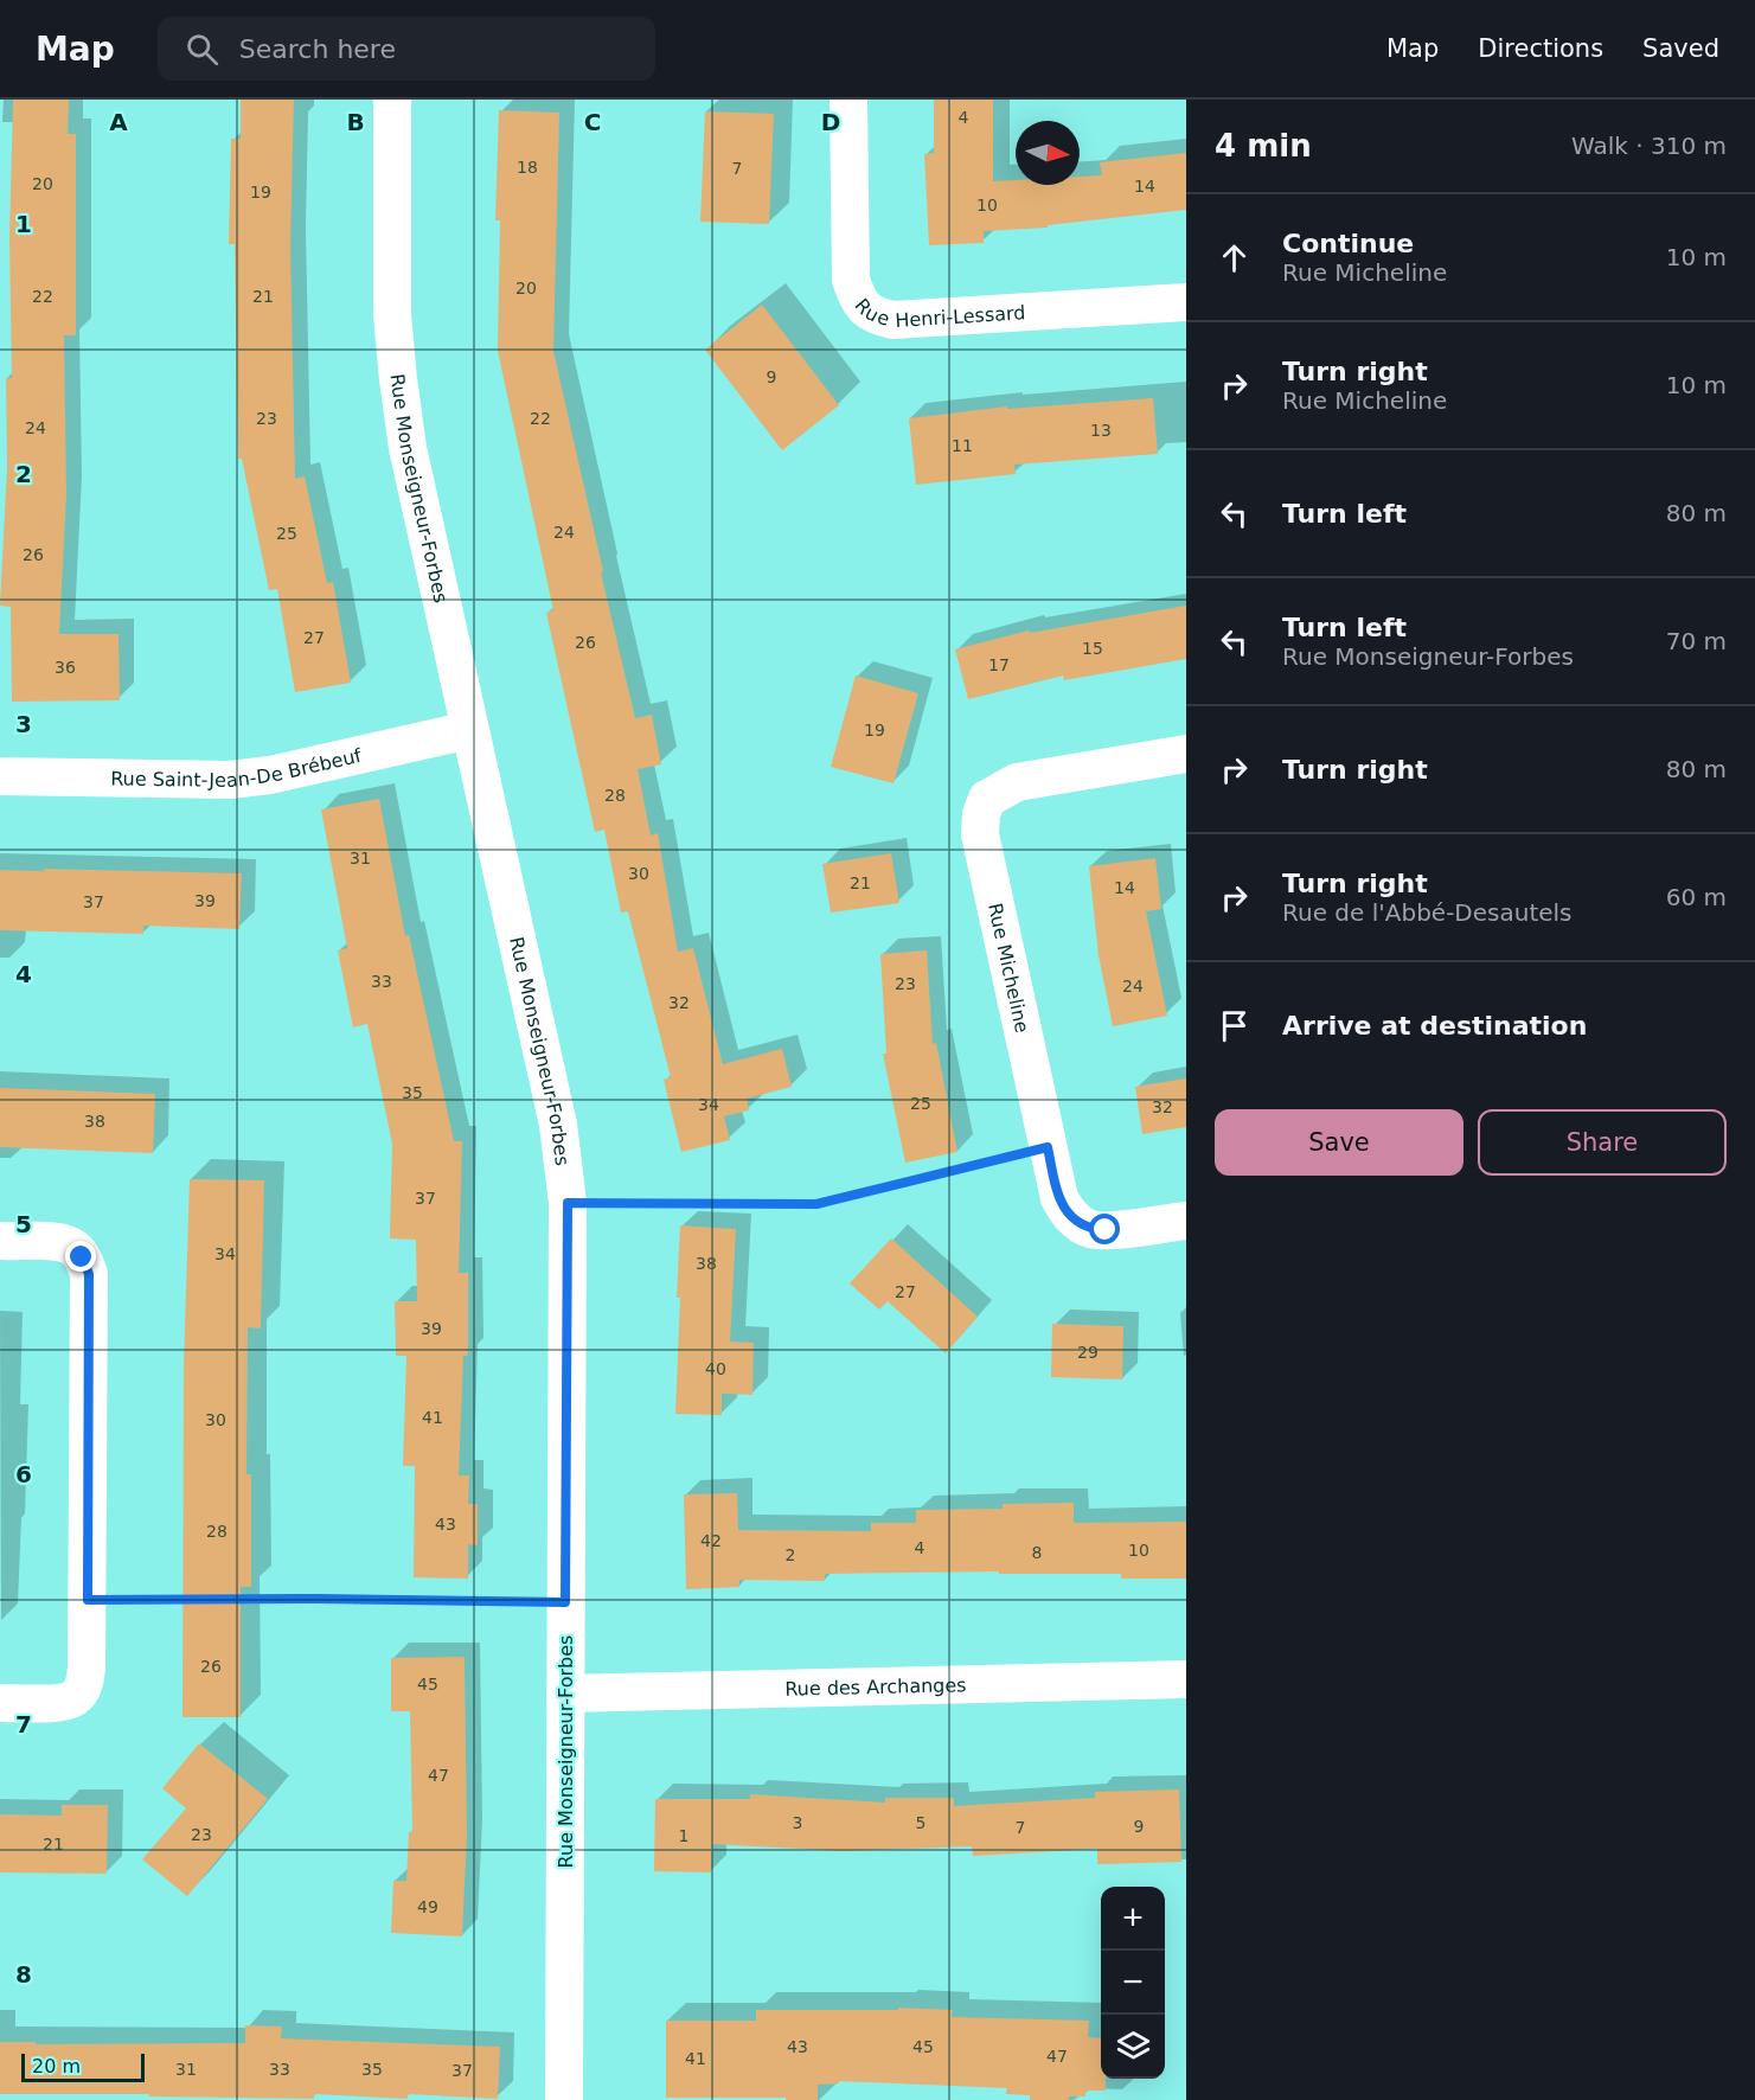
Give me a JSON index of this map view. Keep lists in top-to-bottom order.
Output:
{
  "streets": {
    "street": [
      "Rue Henri-Lessard",
      "Rue Monseigneur-Forbes",
      "Rue Saint-Jean-De Brébeuf",
      "Rue Micheline",
      "Rue des Archanges"
    ]
  },
  "crossings": [
    ["Rue Monseigneur-Forbes", "Rue Saint-Jean-De Brébeuf"],
    ["Rue Monseigneur-Forbes", "Rue des Archanges"]
  ],
  "house_numbers": [
    "4",
    "18",
    "7",
    "20",
    "14",
    "19",
    "10",
    "20",
    "22",
    "21",
    "9",
    "23",
    "22",
    "24",
    "13",
    "11",
    "24",
    "25",
    "26",
    "27",
    "26",
    "15",
    "17",
    "36",
    "19",
    "28",
    "31",
    "30",
    "21",
    "14",
    "39",
    "37",
    "33",
    "23",
    "24",
    "32",
    "35",
    "25",
    "34",
    "32",
    "38",
    "37",
    "34",
    "38",
    "27",
    "39",
    "29",
    "40",
    "41",
    "30",
    "43",
    "28",
    "42",
    "4",
    "10",
    "8",
    "2",
    "26",
    "45",
    "47",
    "3",
    "5",
    "9",
    "7",
    "23",
    "1",
    "21",
    "49",
    "43",
    "45",
    "47",
    "41",
    "31",
    "33",
    "35",
    "37"
  ],
  "scale_bar": "20 m",
  "north": "right",
  "page": {
    "header": "Map",
    "search": "Search here",
    "nav": ["Map", "Directions", "Saved"],
    "heading": ["4 min", "Walk · 310 m"],
    "list": [
      ["Continue", "Rue Micheline", "10 m"],
      ["Turn right", "Rue Micheline", "10 m"],
      ["Turn left", "80 m"],
      ["Turn left", "Rue Monseigneur-Forbes", "70 m"],
      ["Turn right", "80 m"],
      ["Turn right", "Rue de l'Abbé-Desautels", "60 m"],
      "Arrive at destination"
    ],
    "buttons": ["Save", "Share"],
    "map_buttons": ["+", "−"],
    "scale": "20 m"
  },
  "grid": {
    "columns": [
      "A",
      "B",
      "C",
      "D"
    ],
    "rows": [
      "1",
      "2",
      "3",
      "4",
      "5",
      "6",
      "7",
      "8"
    ]
  }
}
